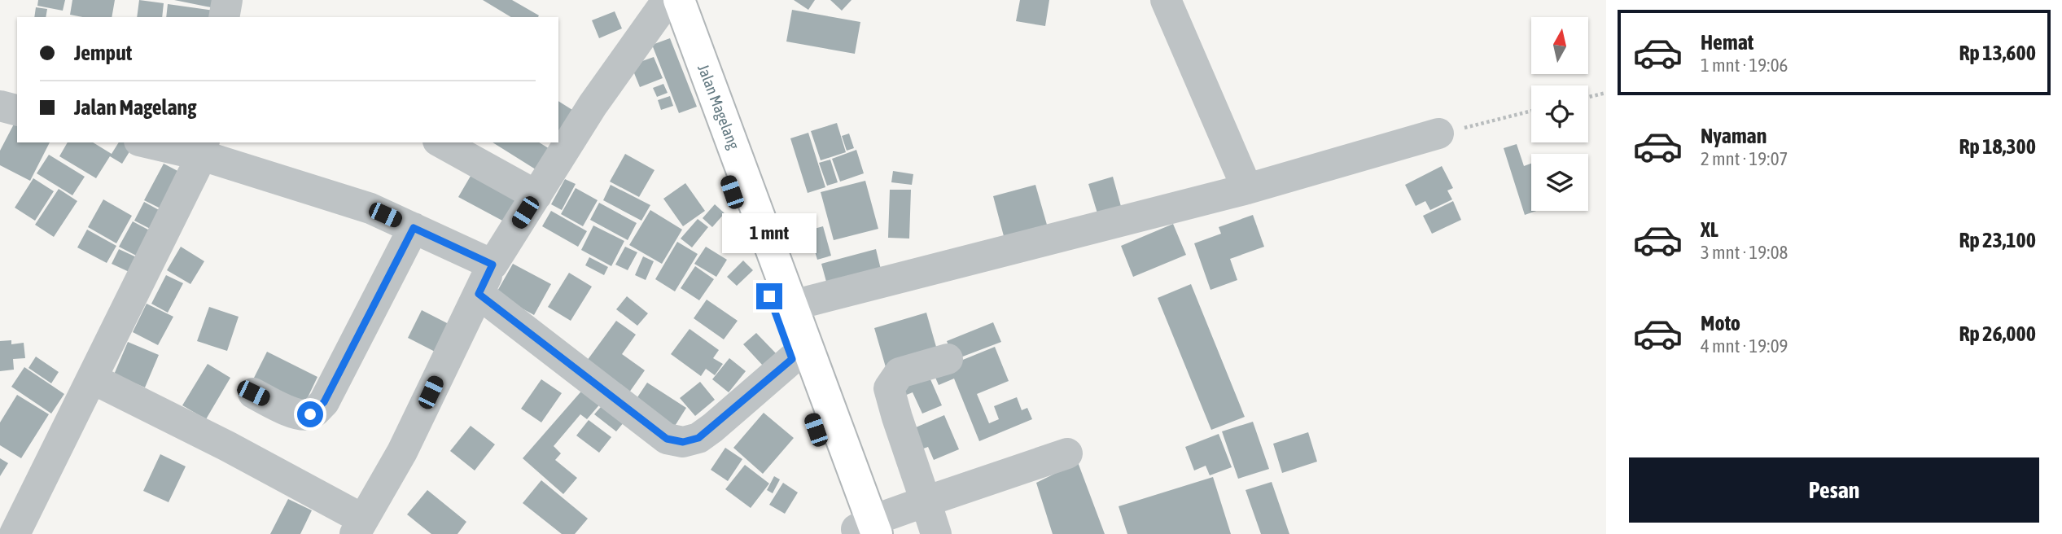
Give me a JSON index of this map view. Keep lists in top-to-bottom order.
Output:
{
  "streets": {
    "highway": ["Jalan Magelang"]
  },
  "north": "top",
  "page": {
    "list": [
      {
        "name": "Hemat",
        "note": "1 mnt · 19:06",
        "value": "Rp 13,600"
      },
      {
        "name": "Nyaman",
        "note": "2 mnt · 19:07",
        "value": "Rp 18,300"
      },
      {
        "name": "XL",
        "note": "3 mnt · 19:08",
        "value": "Rp 23,100"
      },
      {
        "name": "Moto",
        "note": "4 mnt · 19:09",
        "value": "Rp 26,000"
      }
    ],
    "banner": ["Jemput", "Jalan Magelang"],
    "bubble": "1 mnt",
    "buttons": "Pesan"
  }
}
